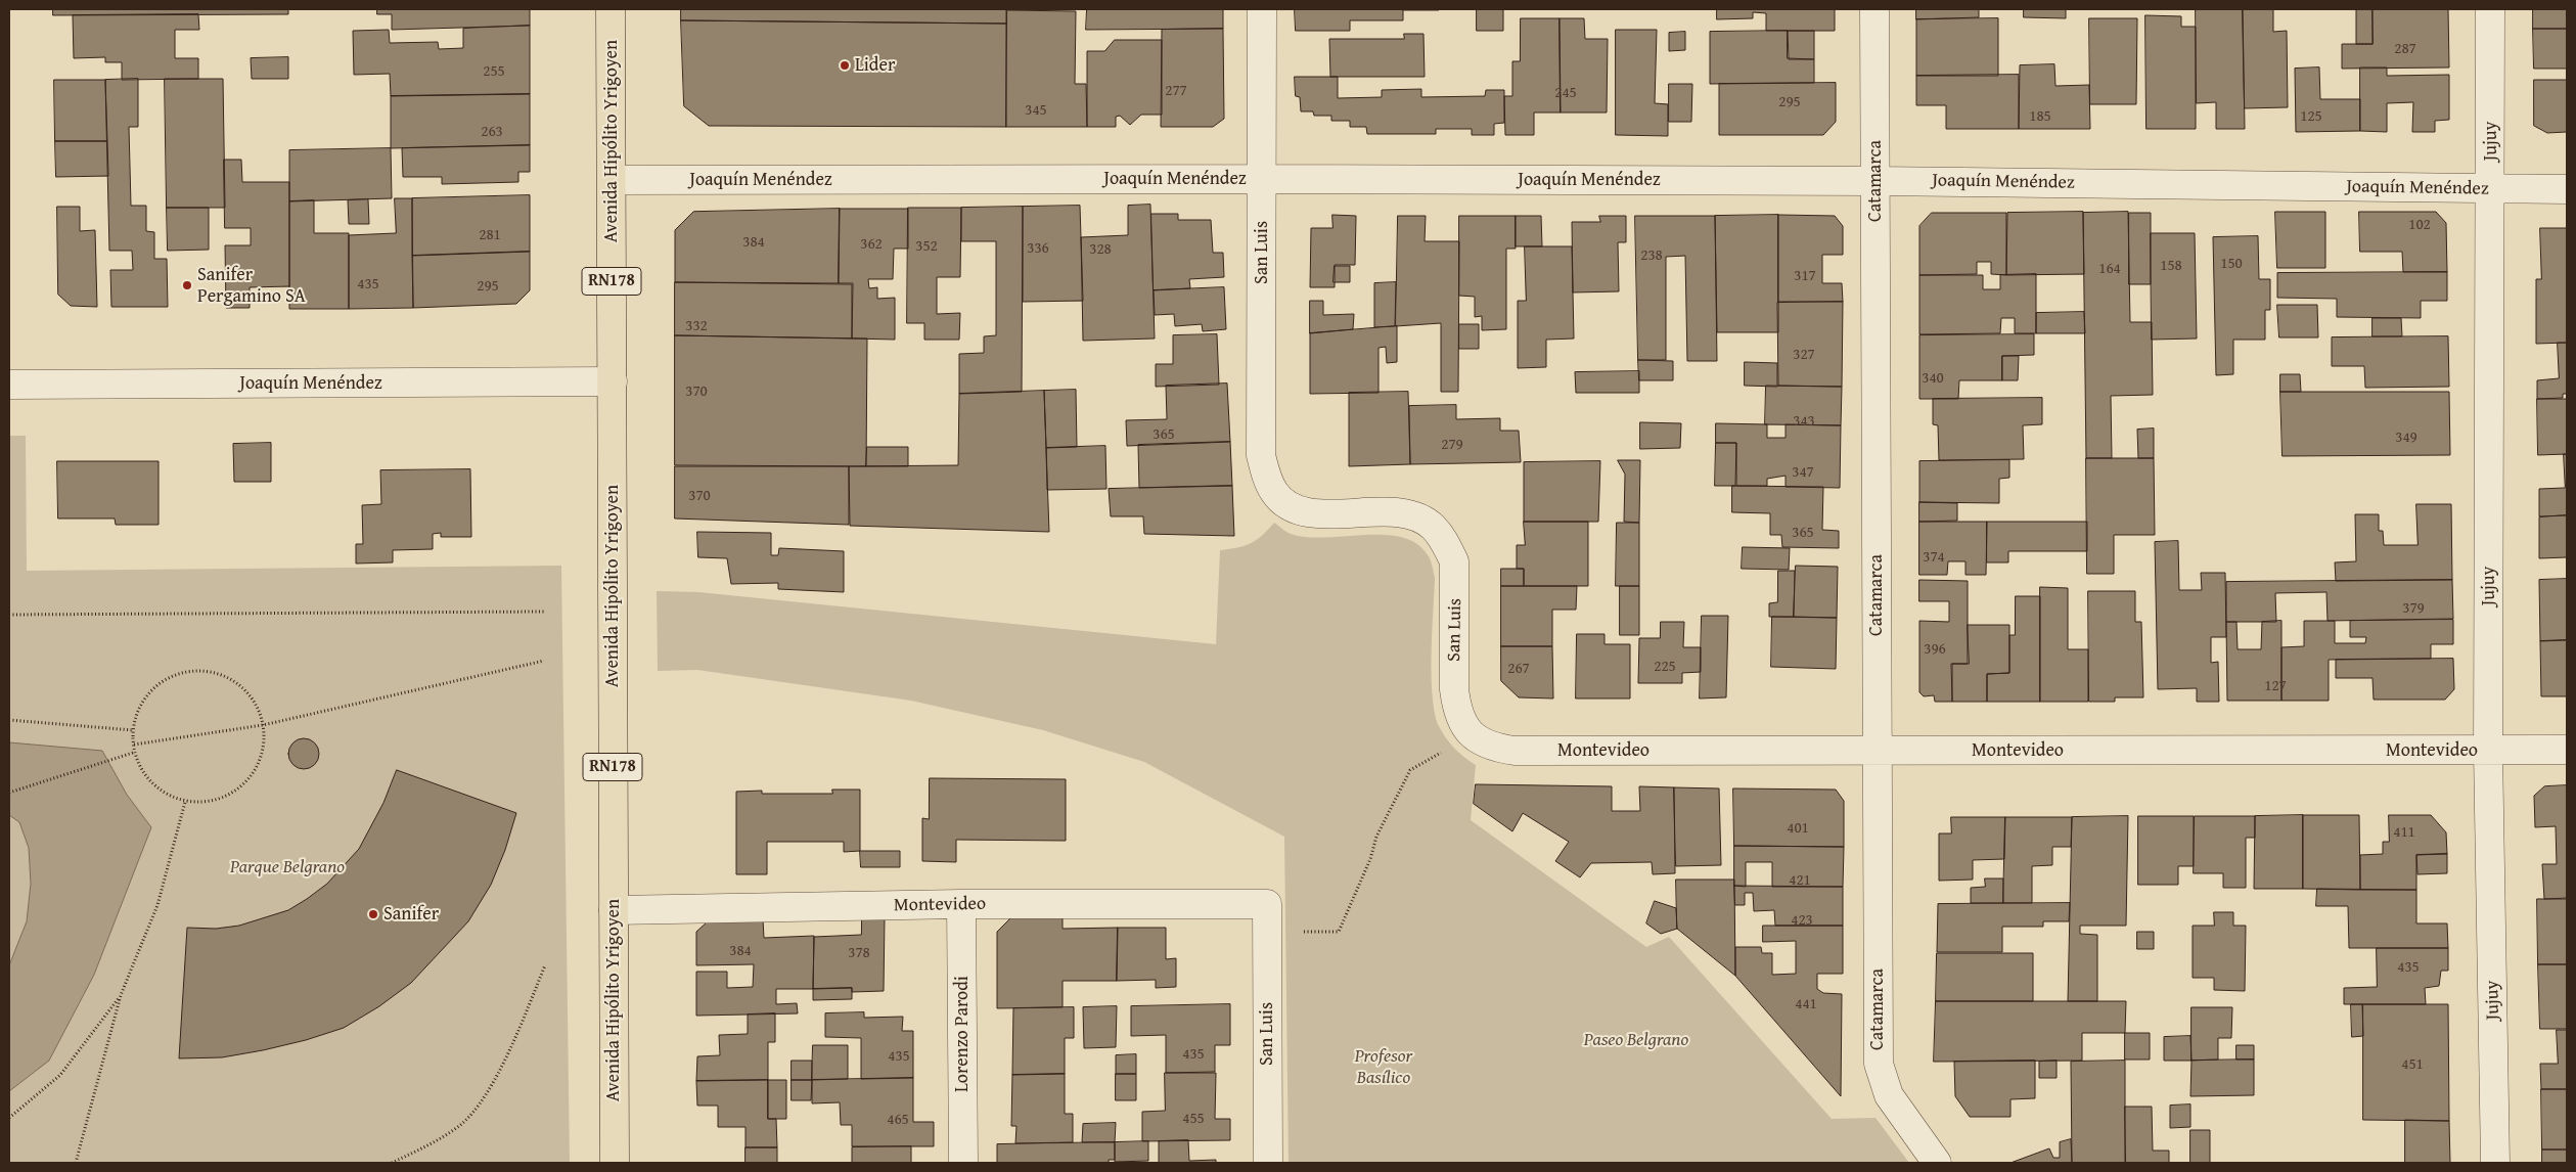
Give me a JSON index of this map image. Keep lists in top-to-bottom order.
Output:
{
  "streets": {
    "main road": ["Avenida Hipólito Yrigoyen", "RN178"],
    "street": [
      "Jujuy",
      "Joaquín Menéndez",
      "Catamarca",
      "San Luis",
      "Montevideo",
      "Lorenzo Parodi"
    ]
  },
  "crossings": [
    ["Avenida Hipólito Yrigoyen", "Joaquín Menéndez"],
    ["Avenida Hipólito Yrigoyen", "Montevideo"],
    ["Jujuy", "Joaquín Menéndez"],
    ["Jujuy", "Montevideo"],
    ["Joaquín Menéndez", "Catamarca"],
    ["Joaquín Menéndez", "San Luis"],
    ["Catamarca", "Montevideo"],
    ["San Luis", "Montevideo"],
    ["Montevideo", "Lorenzo Parodi"]
  ],
  "parks": ["Parque Belgrano", "Paseo Belgrano", "Profesor Basílico"],
  "places": ["Lider", "Sanifer Pergamino SA", "Sanifer"],
  "house_numbers": [
    "287",
    "255",
    "277",
    "245",
    "295",
    "345",
    "185",
    "125",
    "263",
    "102",
    "281",
    "384",
    "362",
    "352",
    "336",
    "328",
    "238",
    "150",
    "158",
    "164",
    "317",
    "435",
    "295",
    "332",
    "327",
    "340",
    "370",
    "343",
    "365",
    "349",
    "279",
    "347",
    "370",
    "365",
    "374",
    "379",
    "396",
    "225",
    "267",
    "127",
    "401",
    "411",
    "421",
    "423",
    "384",
    "378",
    "435",
    "441",
    "435",
    "435",
    "451",
    "455",
    "465"
  ]
}
